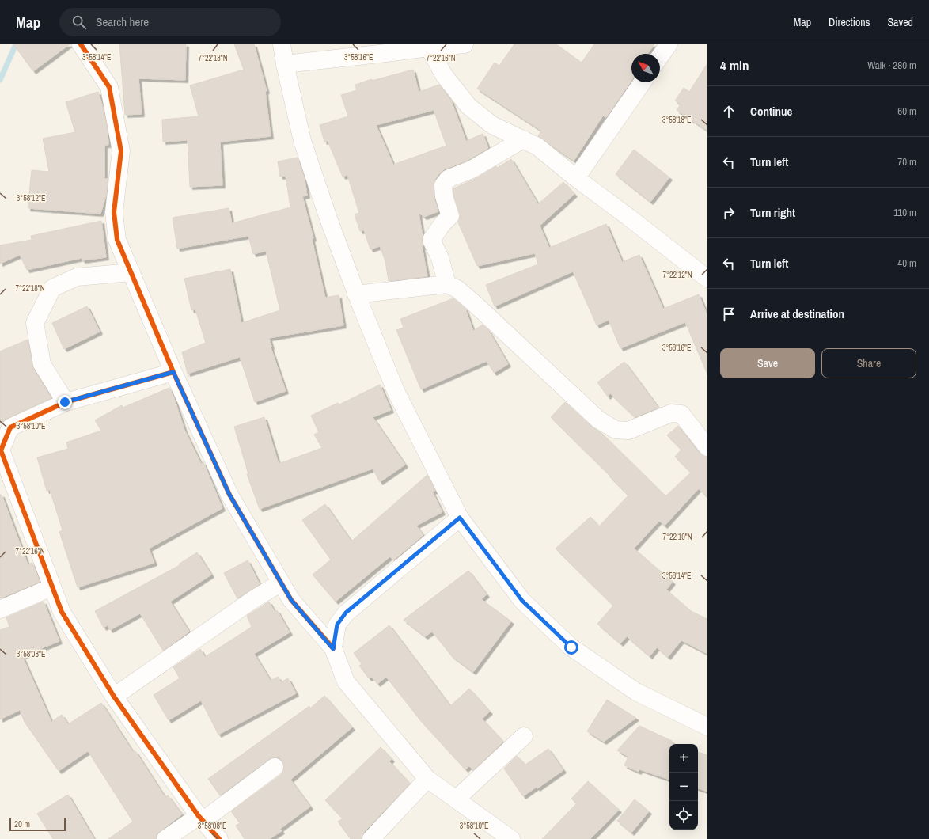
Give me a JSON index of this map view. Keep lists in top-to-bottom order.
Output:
{
  "scale_bar": "20 m",
  "north": "top left",
  "page": {
    "header": "Map",
    "search": "Search here",
    "nav": ["Map", "Directions", "Saved"],
    "heading": ["4 min", "Walk · 280 m"],
    "list": [
      ["Continue", "60 m"],
      ["Turn left", "70 m"],
      ["Turn right", "110 m"],
      ["Turn left", "40 m"],
      "Arrive at destination"
    ],
    "buttons": ["Save", "Share"],
    "map_buttons": ["+", "−"],
    "scale": "20 m"
  },
  "coordinates": [
    "3°58'14\"E",
    "3°58'16\"E",
    "7°22'18\"N",
    "7°22'16\"N",
    "3°58'18\"E",
    "3°58'12\"E",
    "7°22'12\"N",
    "3°58'10\"E",
    "7°22'10\"N",
    "3°58'08\"E"
  ]
}
